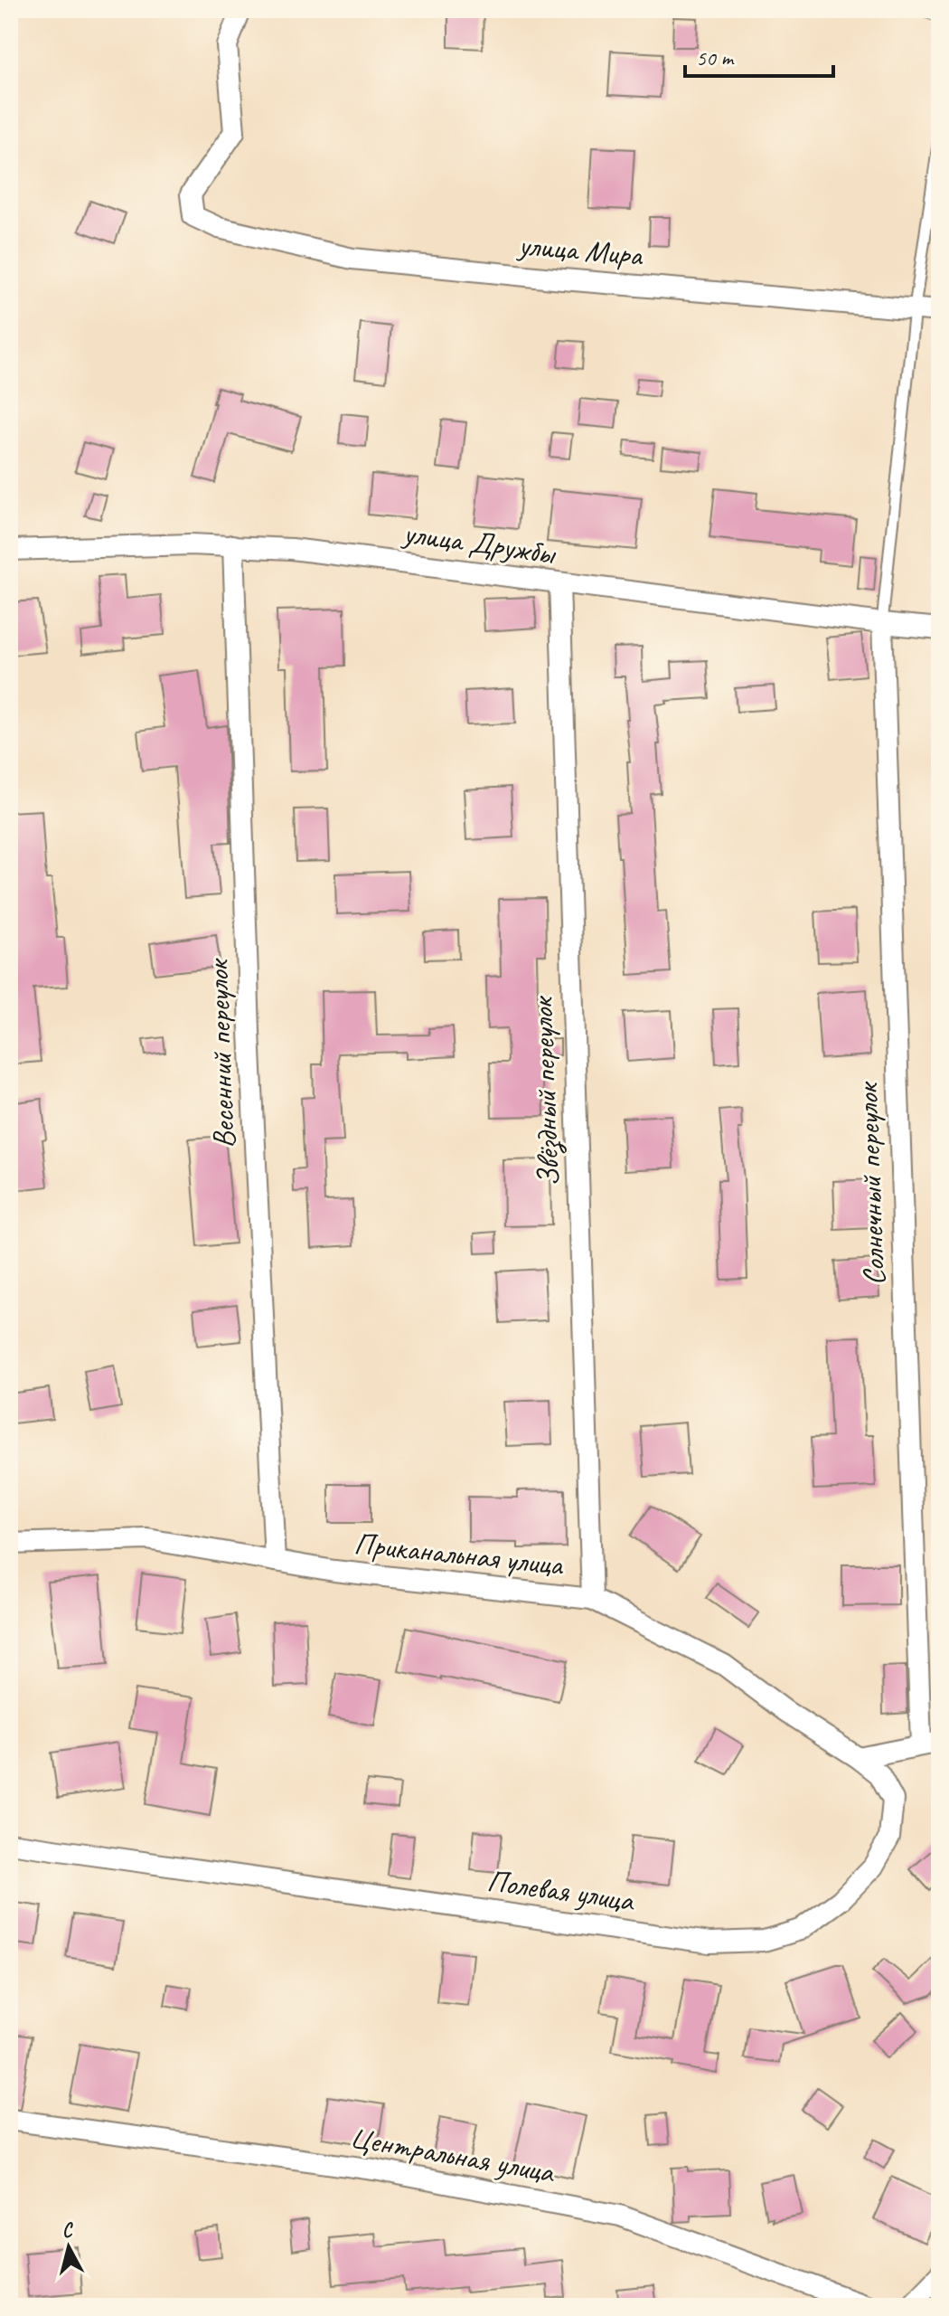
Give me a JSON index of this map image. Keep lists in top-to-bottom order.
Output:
{
  "streets": {
    "street": [
      "улица Мира",
      "улица Дружбы",
      "Весенний переулок",
      "Звёздный переулок",
      "Солнечный переулок",
      "Приканальная улица",
      "Полевая улица",
      "Центральная улица"
    ]
  },
  "crossings": [
    ["улица Дружбы", "Весенний переулок"],
    ["улица Дружбы", "Звёздный переулок"],
    ["улица Дружбы", "Солнечный переулок"],
    ["Весенний переулок", "Приканальная улица"],
    ["Звёздный переулок", "Приканальная улица"],
    ["Приканальная улица", "Полевая улица"]
  ],
  "scale_bar": "50 m",
  "north": "top"
}
